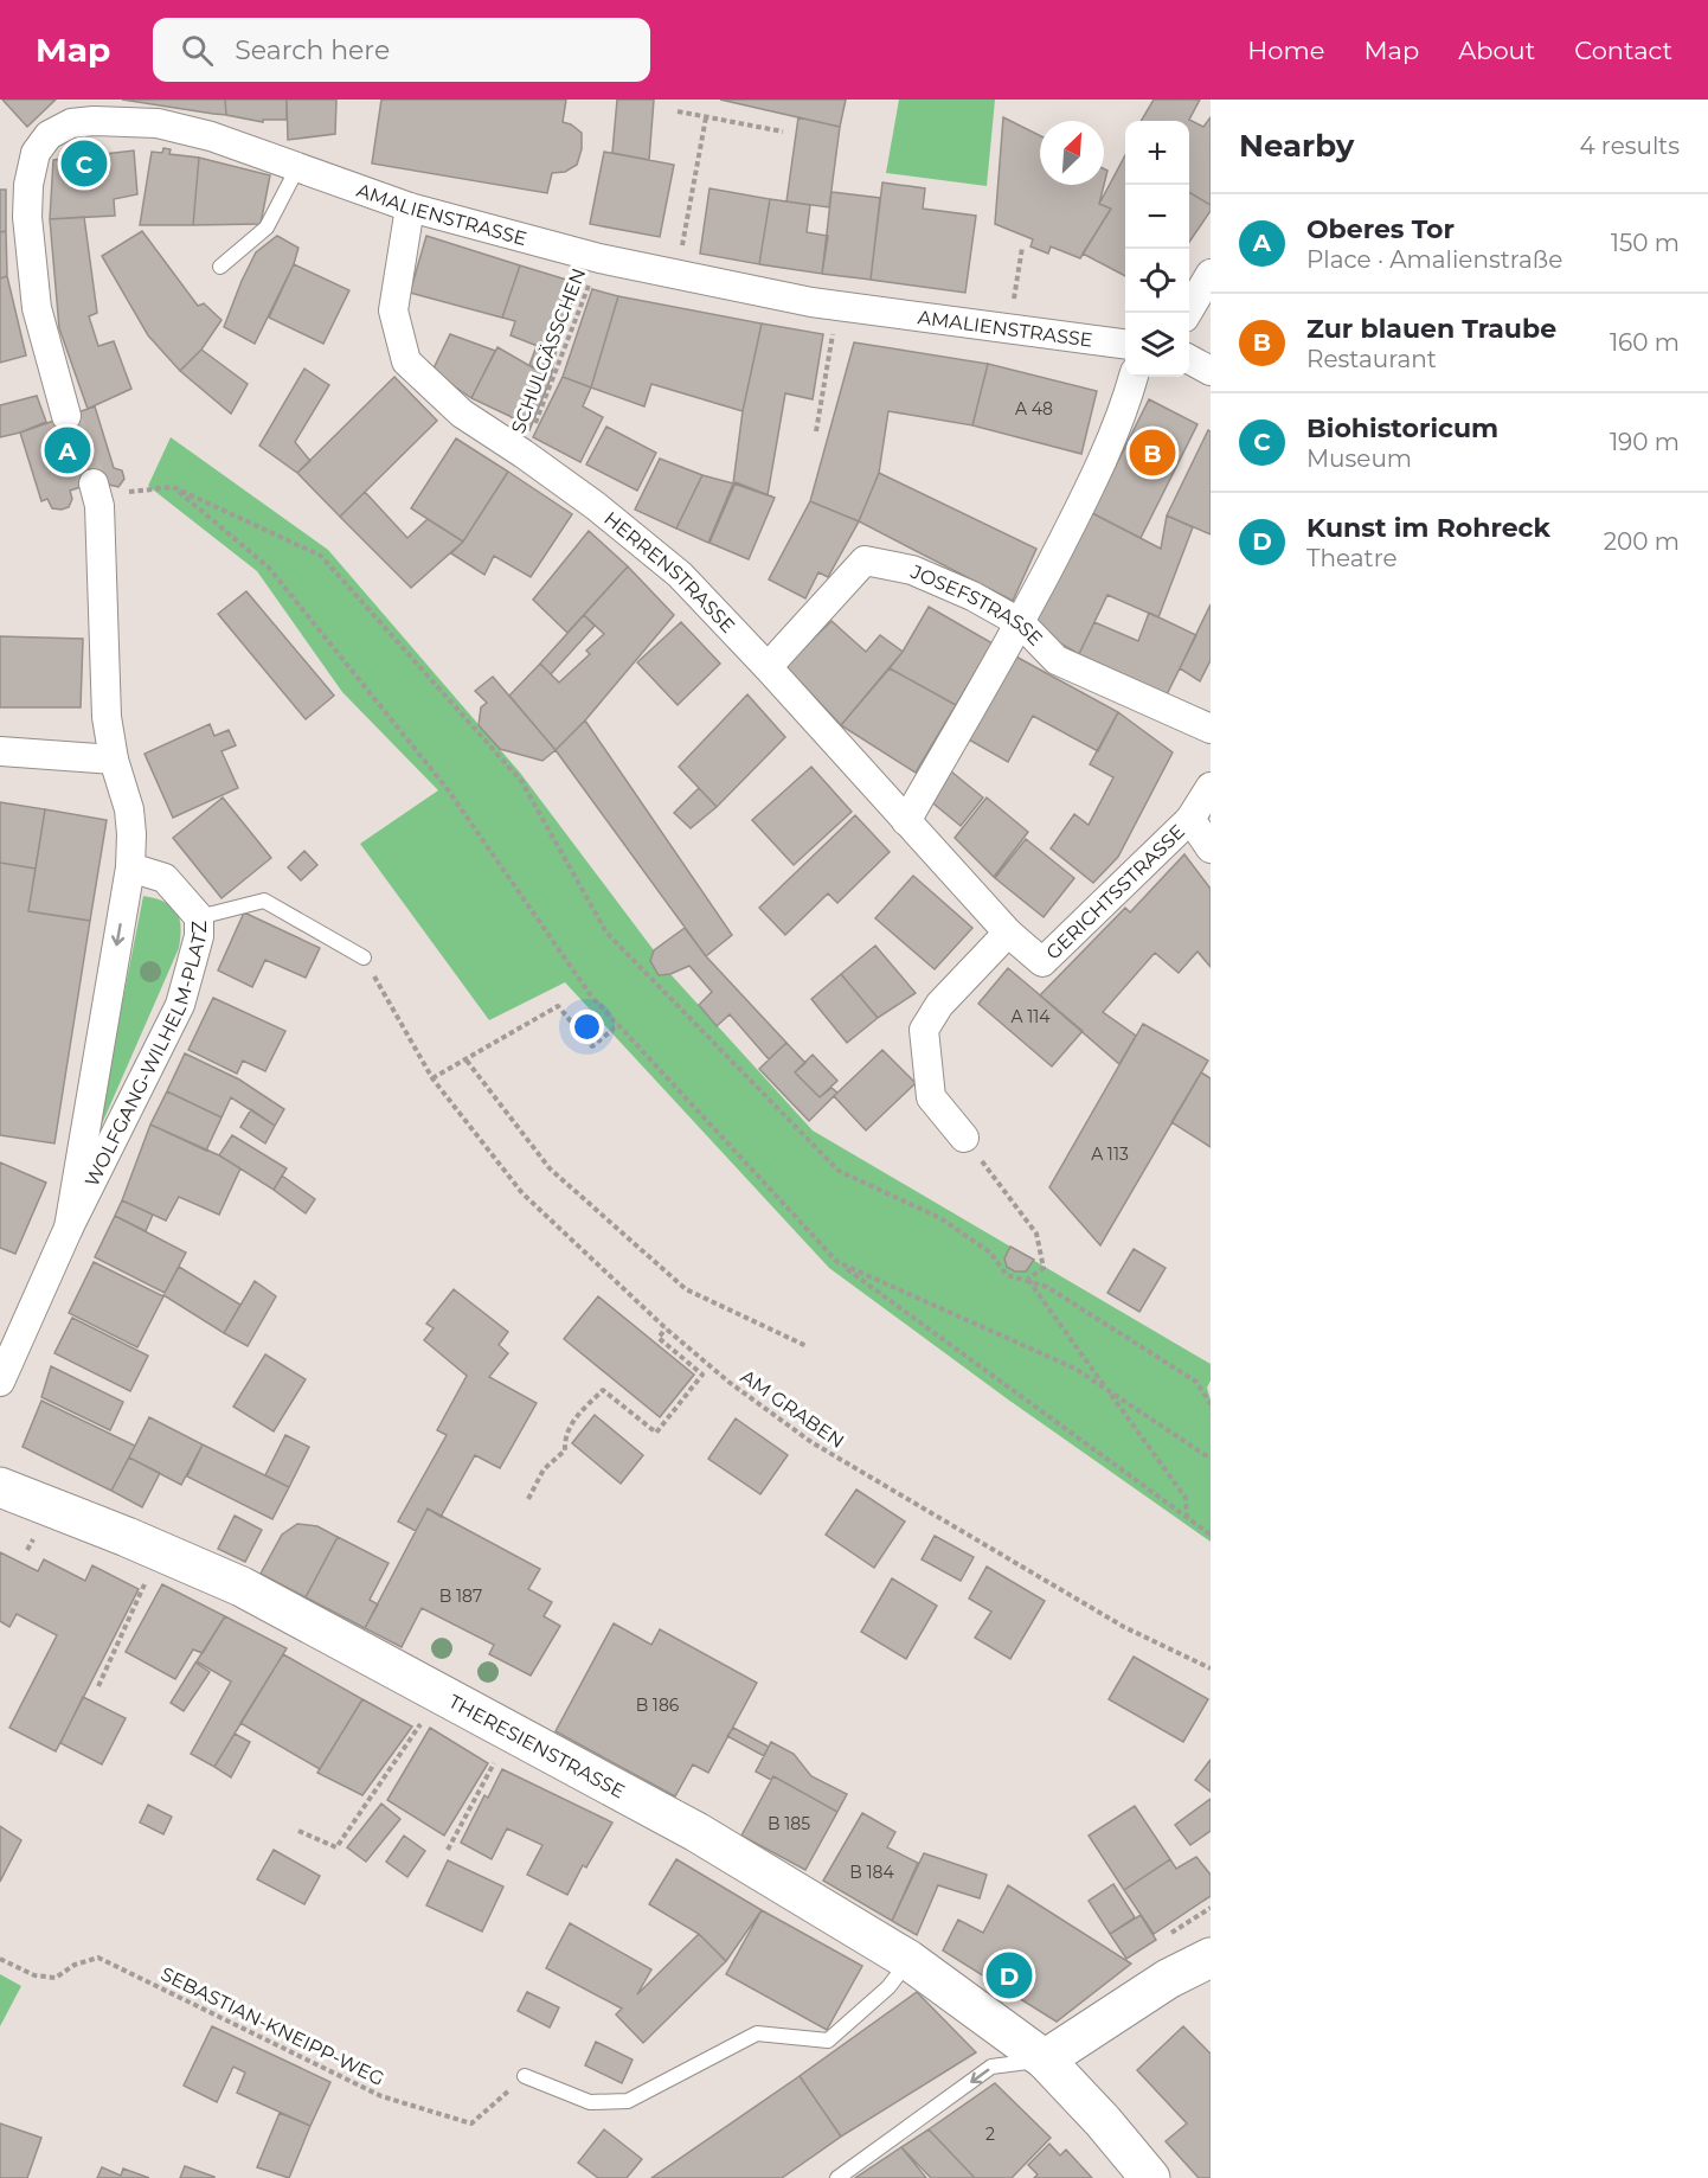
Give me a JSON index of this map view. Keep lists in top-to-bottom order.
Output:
{
  "streets": {
    "main road": ["THERESIENSTRASSE"],
    "street": [
      "AMALIENSTRASSE",
      "HERRENSTRASSE",
      "JOSEFSTRASSE",
      "GERICHTSSTRASSE",
      "WOLFGANG-WILHELM-PLATZ"
    ],
    "path": ["SCHULGÄSSCHEN", "AM GRABEN", "SEBASTIAN-KNEIPP-WEG"]
  },
  "crossings": [
    ["AMALIENSTRASSE", "SCHULGÄSSCHEN"],
    ["AMALIENSTRASSE", "HERRENSTRASSE"],
    ["SCHULGÄSSCHEN", "HERRENSTRASSE"],
    ["HERRENSTRASSE", "JOSEFSTRASSE"],
    ["HERRENSTRASSE", "GERICHTSSTRASSE"]
  ],
  "house_numbers": [
    "A 48",
    "A 114",
    "A 113",
    "B 187",
    "B 186",
    "B 185",
    "B 184",
    "2"
  ],
  "north": "top right",
  "page": {
    "header": "Map",
    "search": "Search here",
    "nav": [
      "Home",
      "Map",
      "About",
      "Contact"
    ],
    "heading": ["Nearby", "4 results"],
    "map_buttons": ["+", "−"],
    "pins": [
      "C",
      "A",
      "B",
      "D"
    ],
    "list": [
      {
        "mark": "A",
        "name": "Oberes Tor",
        "note": "Place · Amalienstraße",
        "value": "150 m"
      },
      {
        "mark": "B",
        "name": "Zur blauen Traube",
        "note": "Restaurant",
        "value": "160 m"
      },
      {
        "mark": "C",
        "name": "Biohistoricum",
        "note": "Museum",
        "value": "190 m"
      },
      {
        "mark": "D",
        "name": "Kunst im Rohreck",
        "note": "Theatre",
        "value": "200 m"
      }
    ]
  }
}
